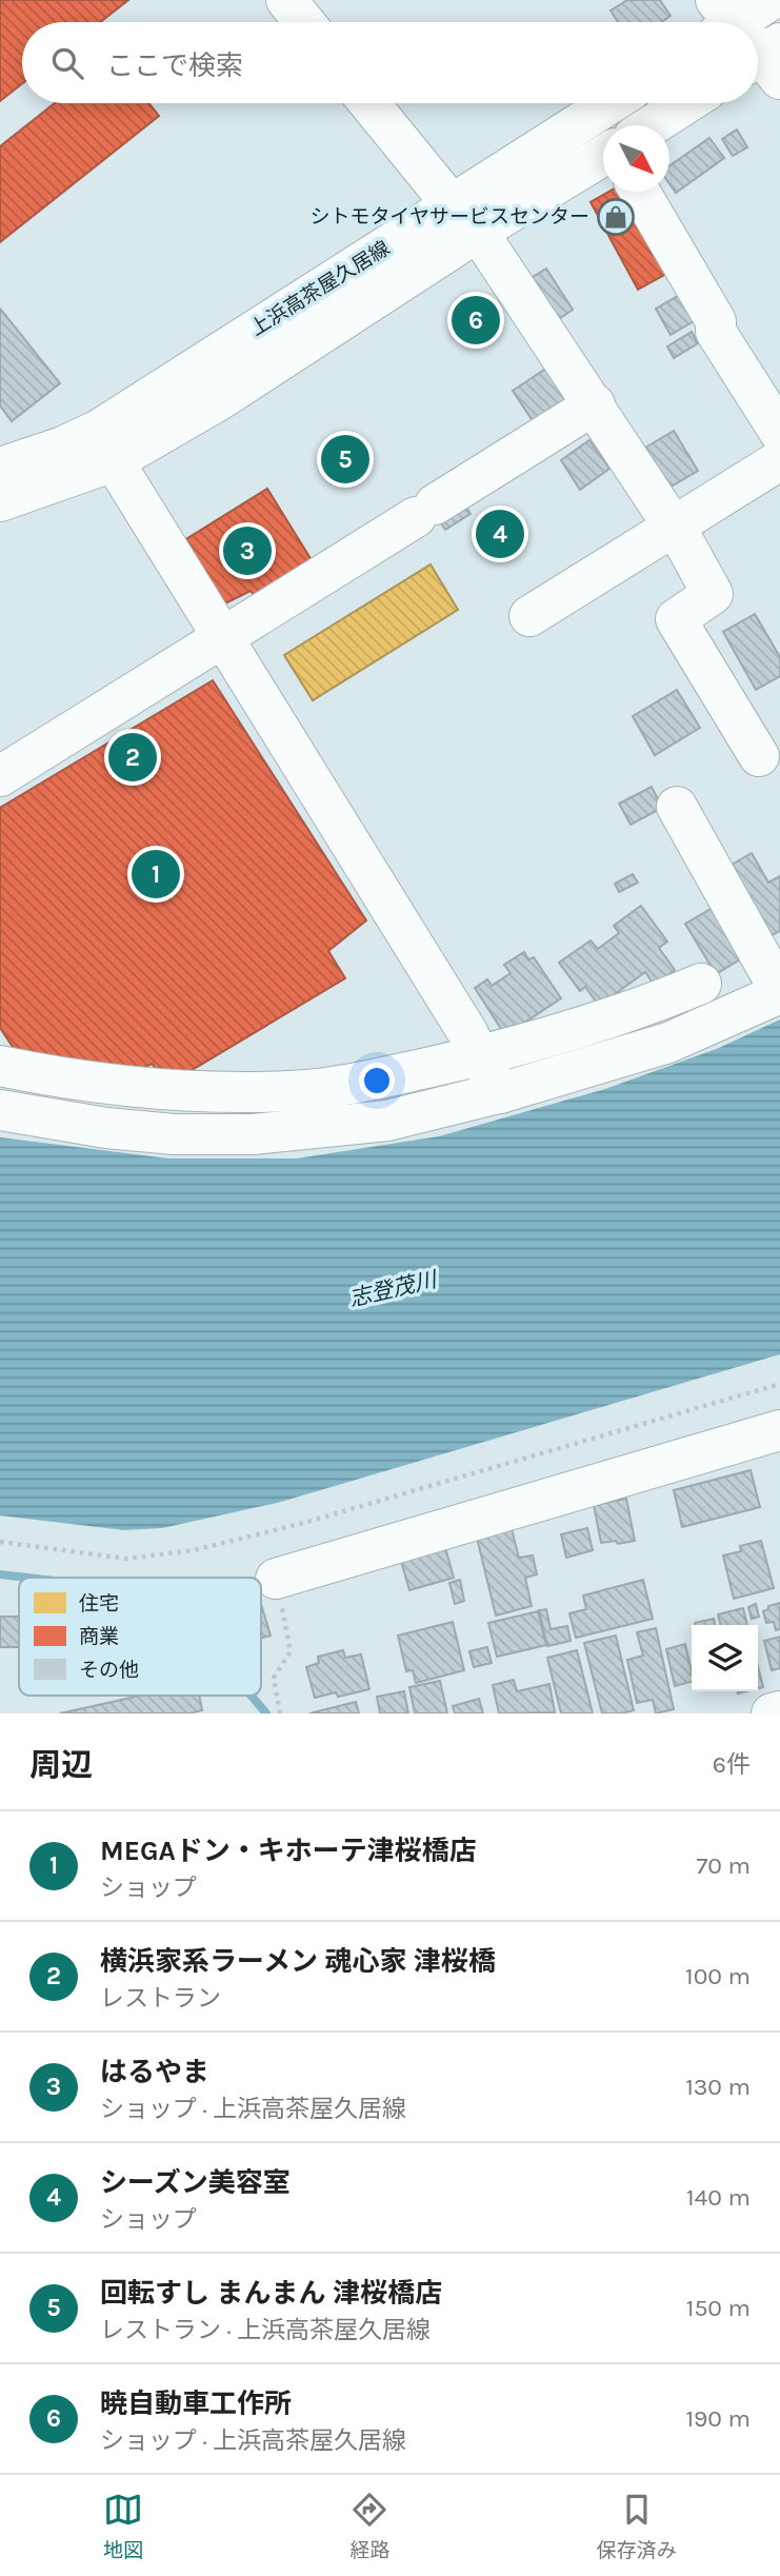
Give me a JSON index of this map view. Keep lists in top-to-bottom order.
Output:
{
  "streets": {
    "street": ["上浜高茶屋久居線"]
  },
  "water": ["志登茂川"],
  "places": {
    "shop": ["シトモタイヤサービスセンター"]
  },
  "legend": ["住宅", "商業", "その他"],
  "north": "bottom right",
  "page": {
    "search": "ここで検索",
    "pins": [
      "6",
      "5",
      "4",
      "3",
      "2",
      "1"
    ],
    "heading": ["周辺", "6件"],
    "list": [
      {
        "mark": "1",
        "name": "MEGAドン・キホーテ津桜橋店",
        "note": "ショップ",
        "value": "70 m"
      },
      {
        "mark": "2",
        "name": "横浜家系ラーメン 魂心家 津桜橋",
        "note": "レストラン",
        "value": "100 m"
      },
      {
        "mark": "3",
        "name": "はるやま",
        "note": "ショップ · 上浜高茶屋久居線",
        "value": "130 m"
      },
      {
        "mark": "4",
        "name": "シーズン美容室",
        "note": "ショップ",
        "value": "140 m"
      },
      {
        "mark": "5",
        "name": "回転すし まんまん 津桜橋店",
        "note": "レストラン · 上浜高茶屋久居線",
        "value": "150 m"
      },
      {
        "mark": "6",
        "name": "暁自動車工作所",
        "note": "ショップ · 上浜高茶屋久居線",
        "value": "190 m"
      }
    ],
    "nav": ["地図", "経路", "保存済み"]
  }
}
